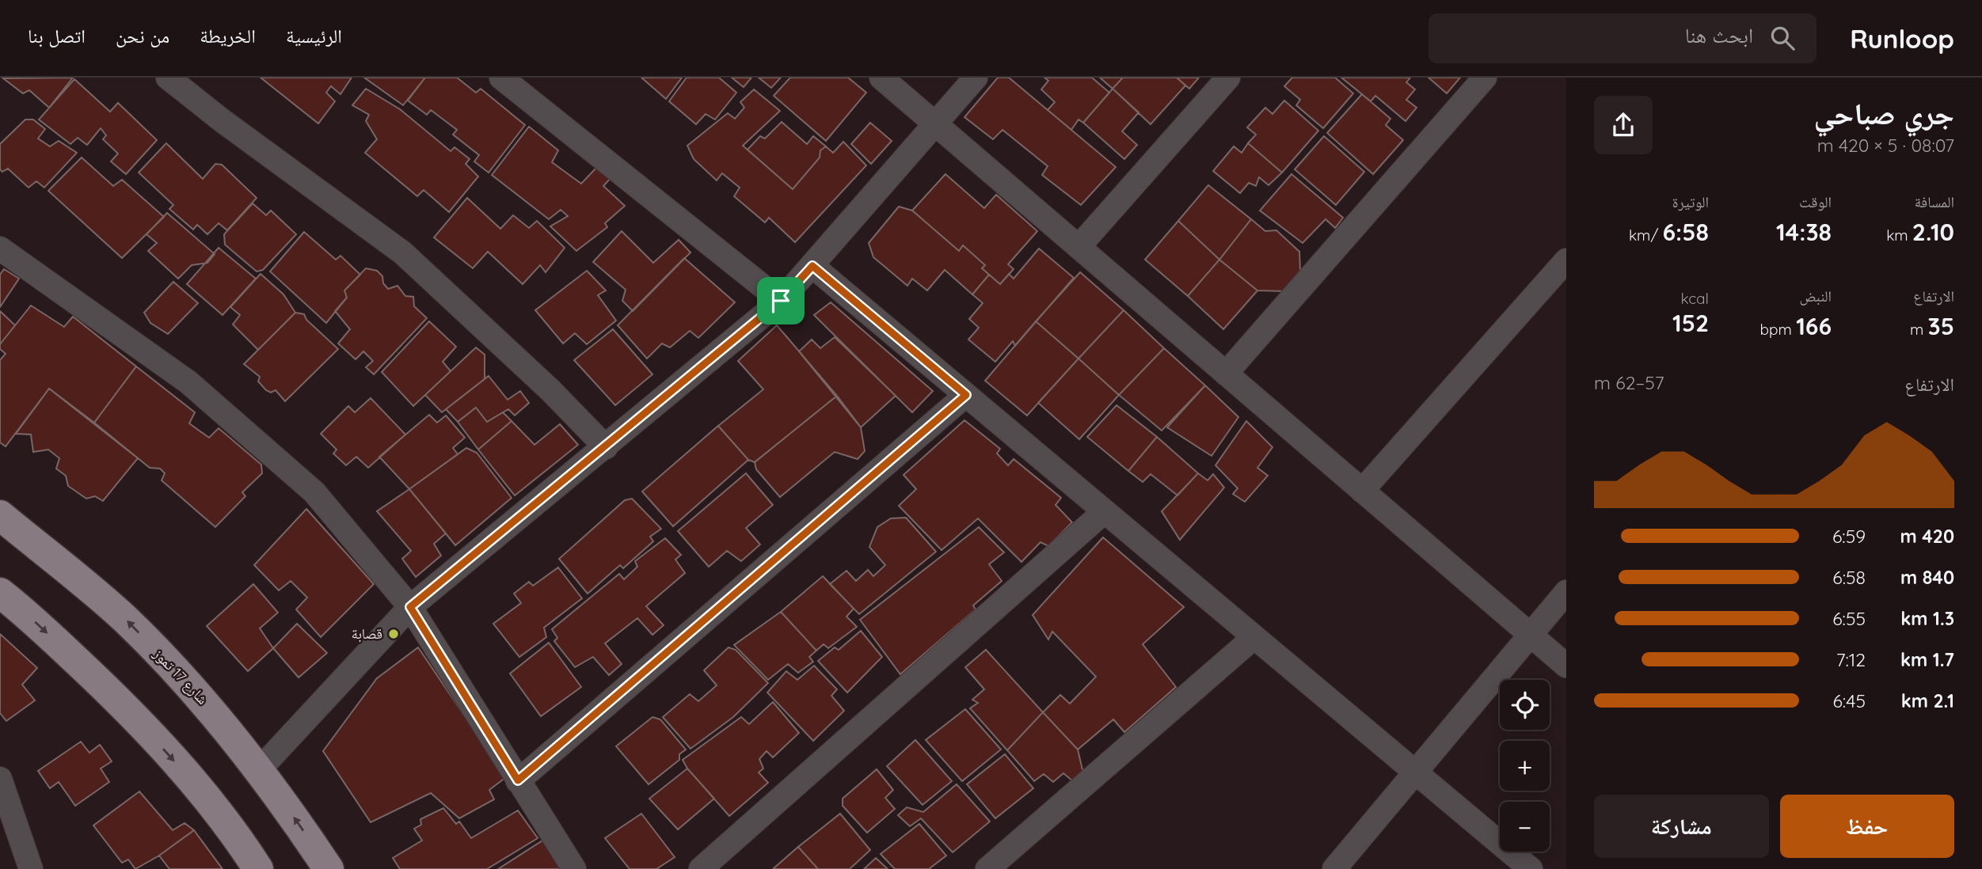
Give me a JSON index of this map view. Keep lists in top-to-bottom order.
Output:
{
  "streets": {
    "main road": ["شارع 17 تموز"]
  },
  "places": ["قصابة"],
  "page": {
    "header": "Runloop",
    "search": "ابحث هنا",
    "nav": [
      "الرئيسية",
      "الخريطة",
      "من نحن",
      "اتصل بنا"
    ],
    "heading": ["جري صباحي", "08:07 · 5 × 420 m"],
    "stats": [
      ["المسافة", "2.10 km"],
      ["الوقت", "14:38"],
      ["الوتيرة", "6:58 /km"],
      ["الارتفاع", "35 m"],
      ["النبض", "166 bpm"],
      ["kcal", "152"]
    ],
    "chart": ["الارتفاع", "57–62 m"],
    "list": [
      {
        "name": "420 m",
        "note": "6:59"
      },
      {
        "name": "840 m",
        "note": "6:58"
      },
      {
        "name": "1.3 km",
        "note": "6:55"
      },
      {
        "name": "1.7 km",
        "note": "7:12"
      },
      {
        "name": "2.1 km",
        "note": "6:45"
      }
    ],
    "map_buttons": ["+", "−"],
    "buttons": ["حفظ", "مشاركة"]
  }
}
